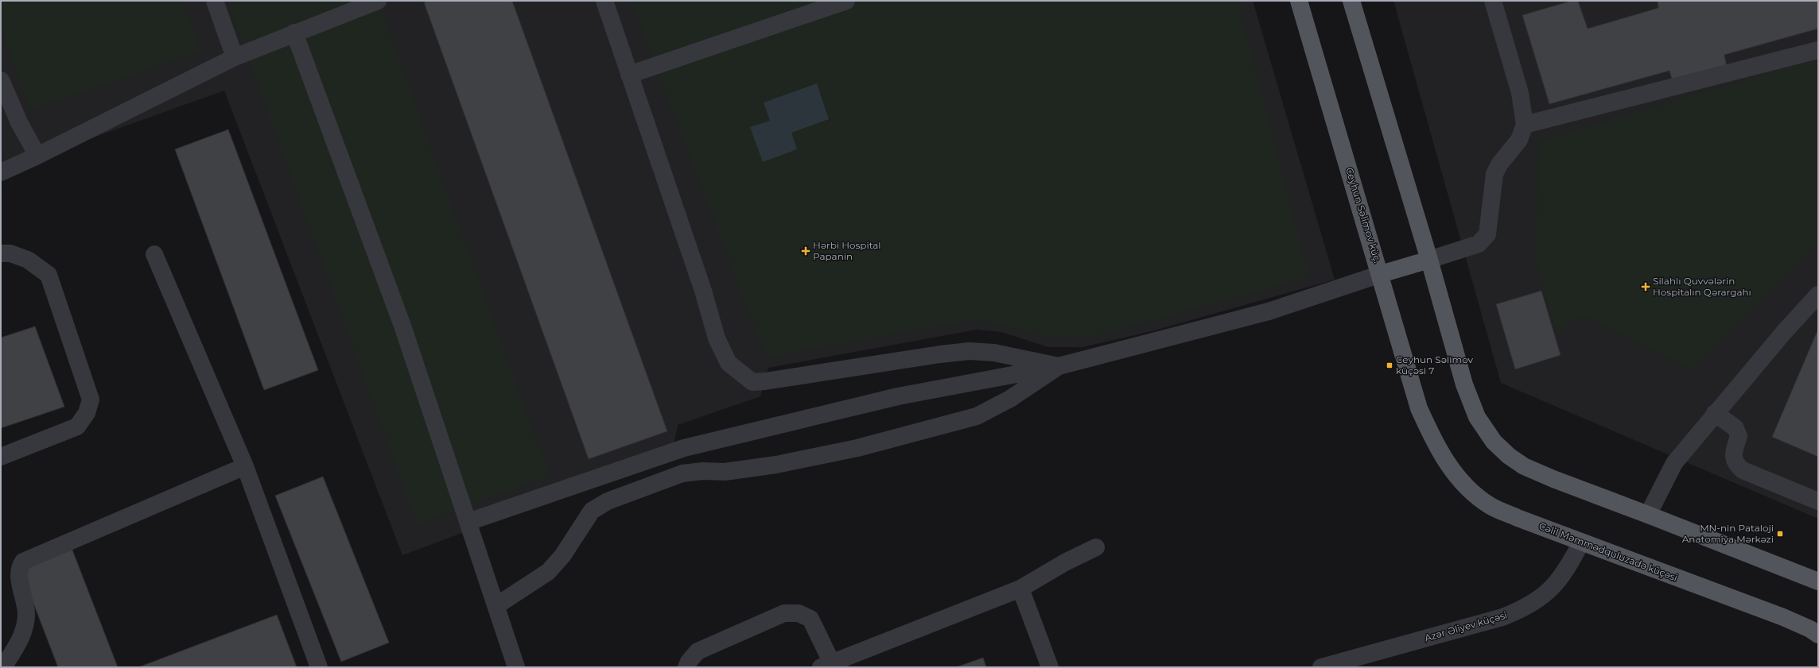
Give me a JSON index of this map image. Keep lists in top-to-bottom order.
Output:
{
  "streets": {
    "main road": ["Ceyhun Səlimov küç.", "Cəlil Məmmədquluzadə küçəsi"],
    "street": ["Azər Əliyev küçəsi"]
  },
  "crossings": [
    ["Ceyhun Səlimov küç.", "Cəlil Məmmədquluzadə küçəsi"],
    ["Cəlil Məmmədquluzadə küçəsi", "Azər Əliyev küçəsi"]
  ],
  "places": {
    "health": ["Hərbi Hospital Papanin", "Silahlı Quvvələrin Hospitalın Qərargahı"],
    "transit": ["Ceyhun Səlimov küçəsi 7", "MN-nin Pataloji Anatomiya Mərkəzi"]
  }
}
